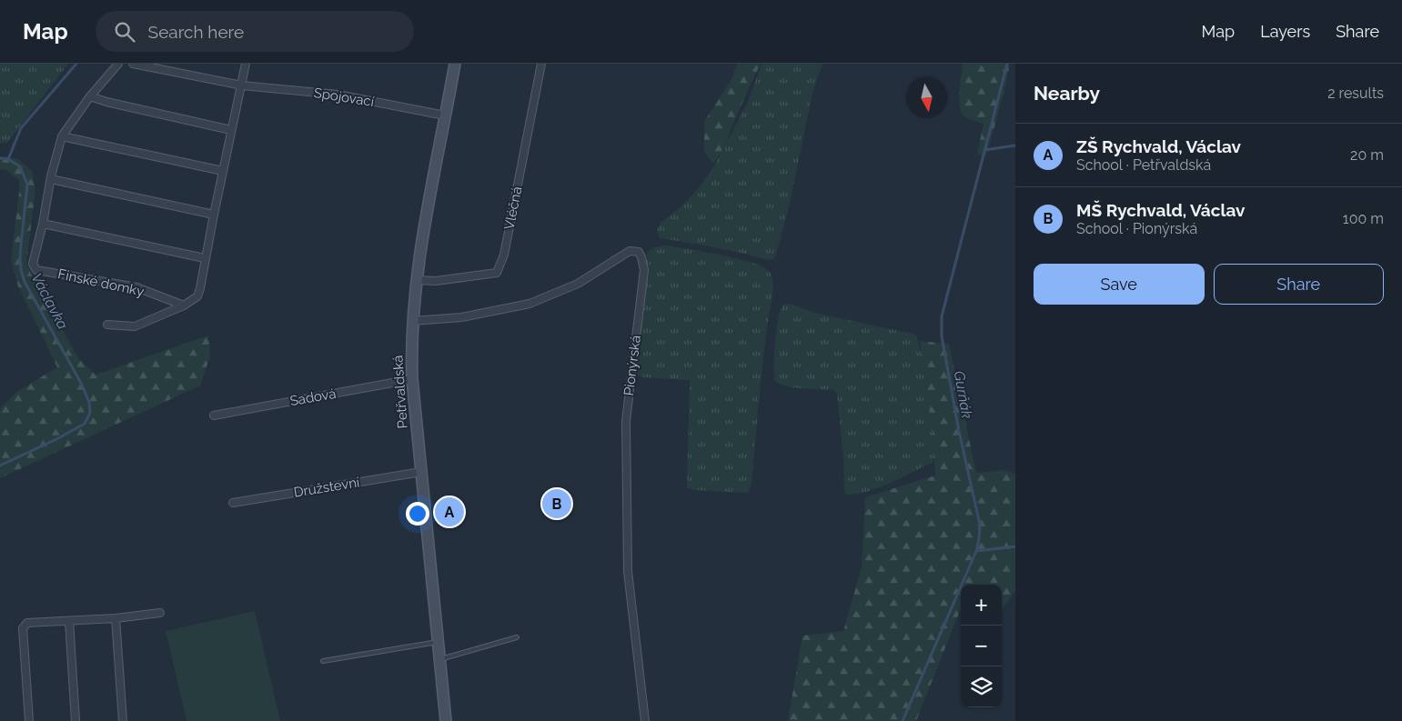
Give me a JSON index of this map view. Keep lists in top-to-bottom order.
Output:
{
  "streets": {
    "street": [
      "Spojovací",
      "Vléčná",
      "Finské domky",
      "Pionýrská",
      "Petřvaldská",
      "Sadová",
      "Družstevní"
    ]
  },
  "crossings": [
    ["Spojovací", "Petřvaldská"],
    ["Vléčná", "Petřvaldská"],
    ["Pionýrská", "Petřvaldská"],
    ["Petřvaldská", "Sadová"],
    ["Petřvaldská", "Družstevní"]
  ],
  "water": ["Václavka", "Gurňák"],
  "north": "bottom",
  "page": {
    "header": "Map",
    "search": "Search here",
    "nav": ["Map", "Layers", "Share"],
    "heading": ["Nearby", "2 results"],
    "list": [
      {
        "mark": "A",
        "name": "ZŠ Rychvald, Václav",
        "note": "School · Petřvaldská",
        "value": "20 m"
      },
      {
        "mark": "B",
        "name": "MŠ Rychvald, Václav",
        "note": "School · Pionýrská",
        "value": "100 m"
      }
    ],
    "buttons": ["Save", "Share"],
    "pins": ["B", "A"],
    "map_buttons": ["+", "−"]
  }
}
